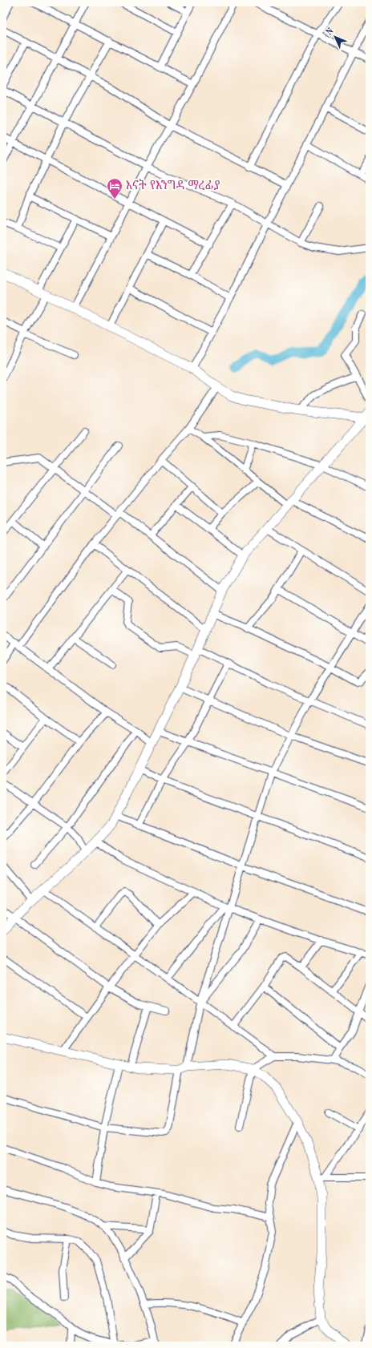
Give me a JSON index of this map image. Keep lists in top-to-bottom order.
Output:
{
  "places": {
    "hotel": ["እናት የእንግዳ ማረፊያ"]
  },
  "north": "top left"
}
